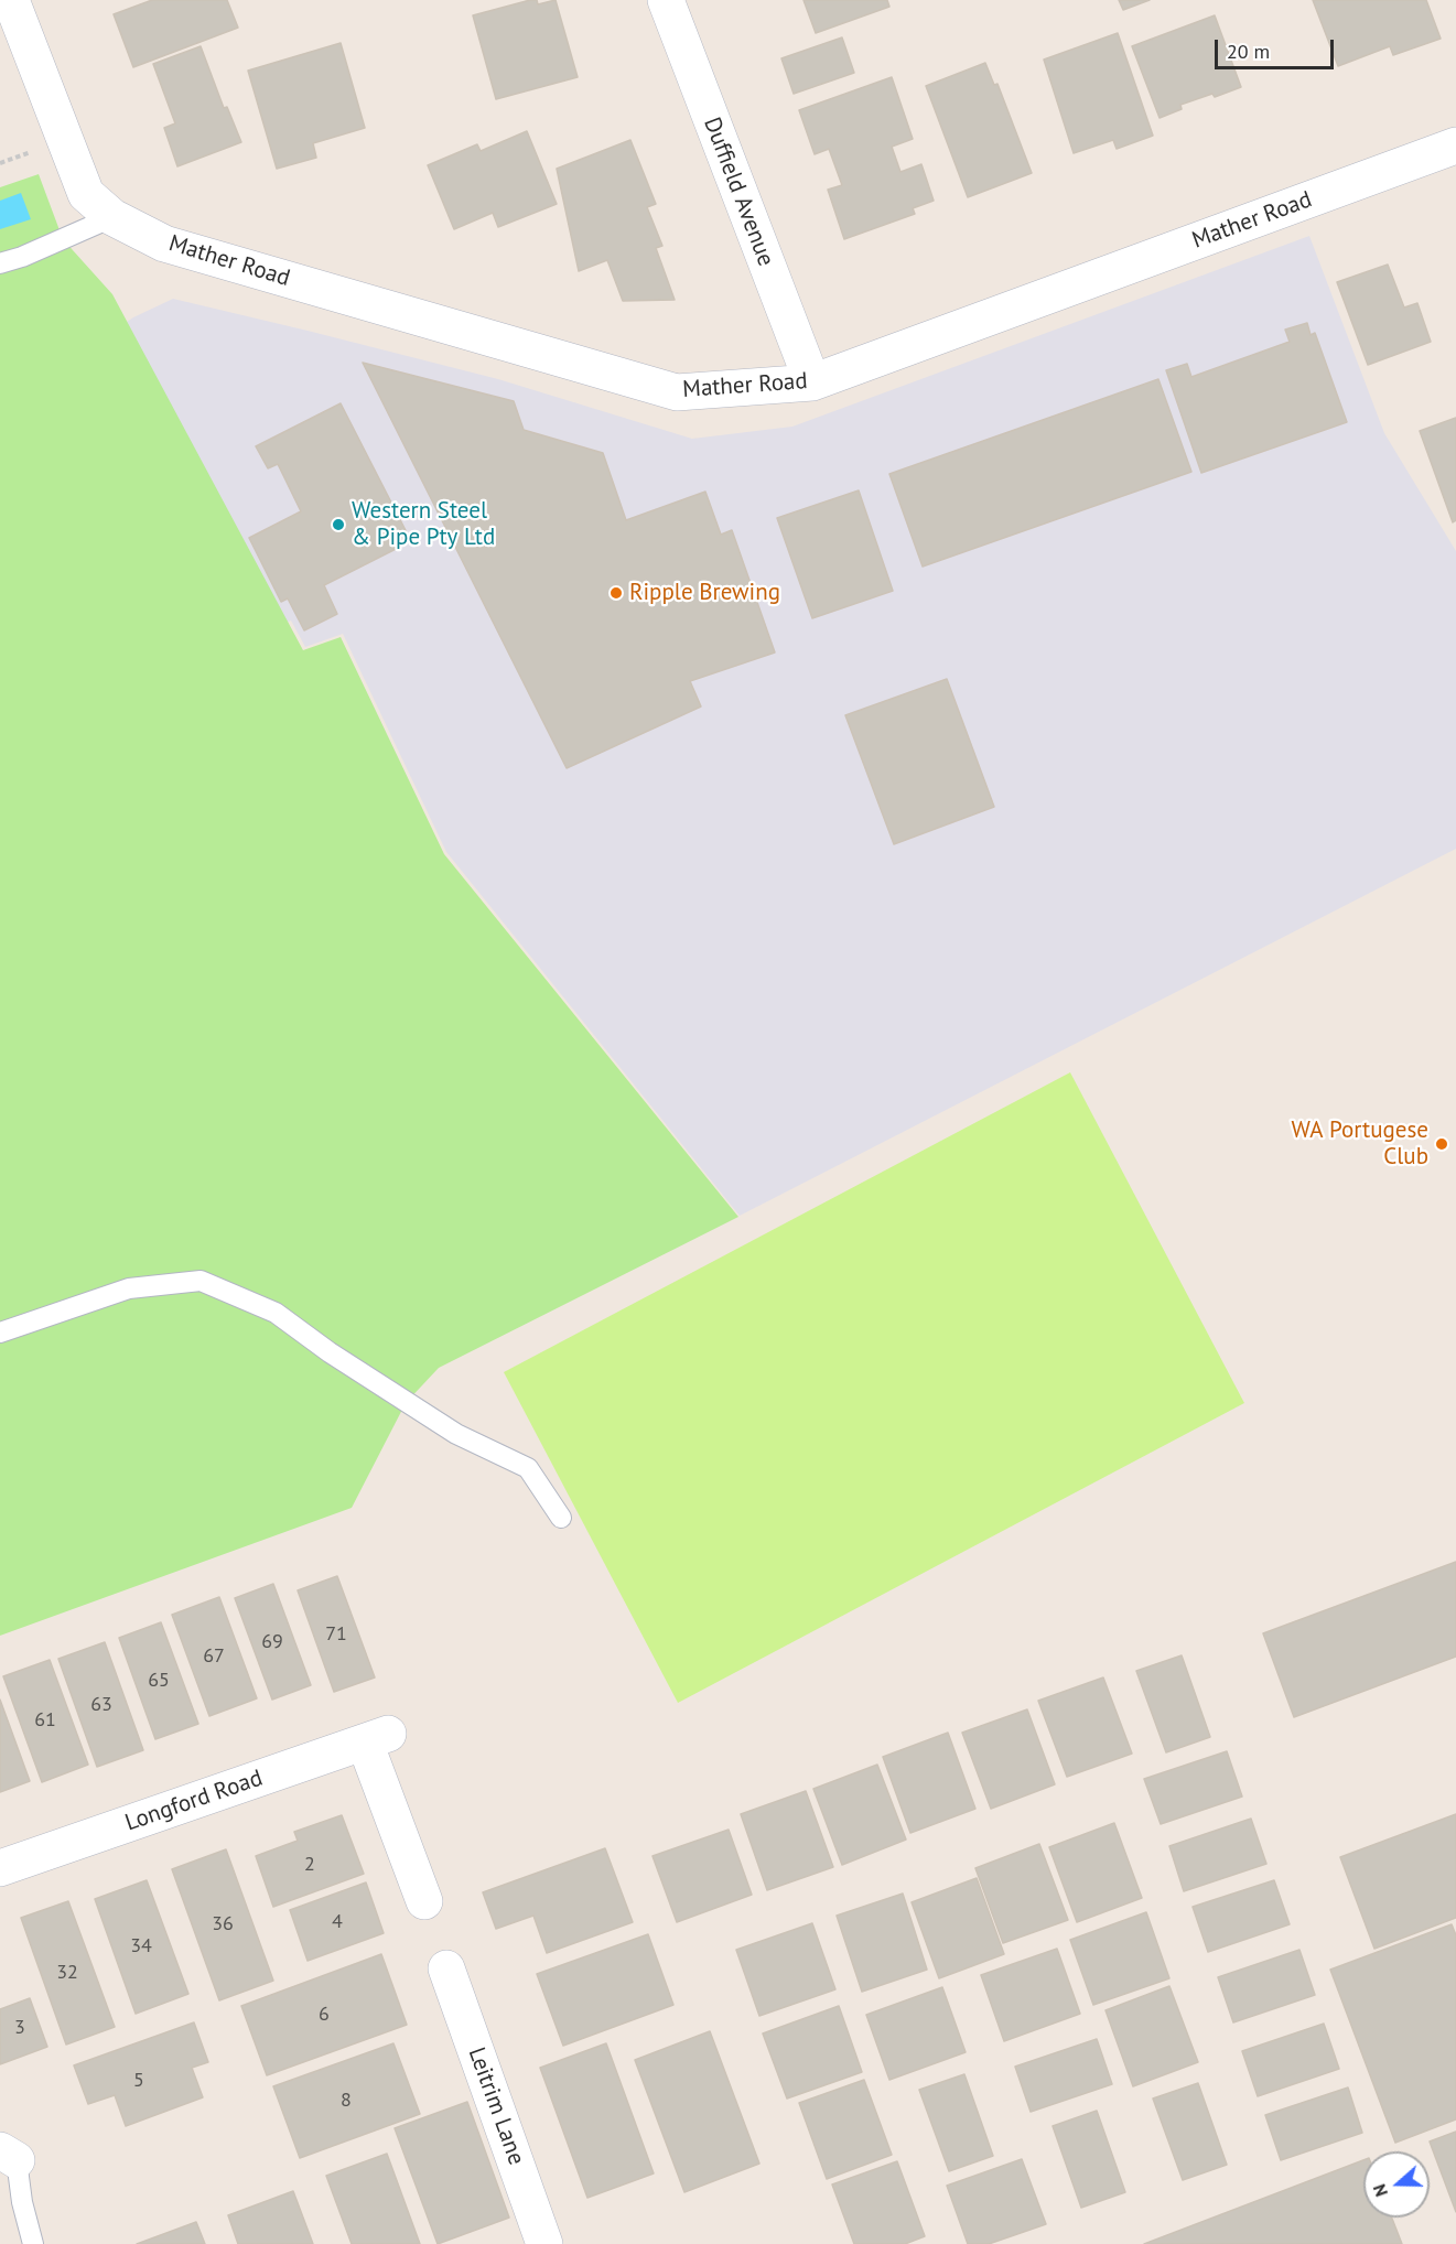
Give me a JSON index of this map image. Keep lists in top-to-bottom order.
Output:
{
  "streets": {
    "street": [
      "Duffield Avenue",
      "Mather Road",
      "Longford Road",
      "Leitrim Lane"
    ]
  },
  "crossings": [
    ["Duffield Avenue", "Mather Road"]
  ],
  "places": ["Western Steel & Pipe Pty Ltd", "Ripple Brewing", "WA Portugese Club"],
  "house_numbers": [
    "71",
    "69",
    "67",
    "65",
    "63",
    "61",
    "2",
    "4",
    "36",
    "34",
    "32",
    "6",
    "3",
    "5",
    "8"
  ],
  "scale_bar": "20 m",
  "north": "left"
}
